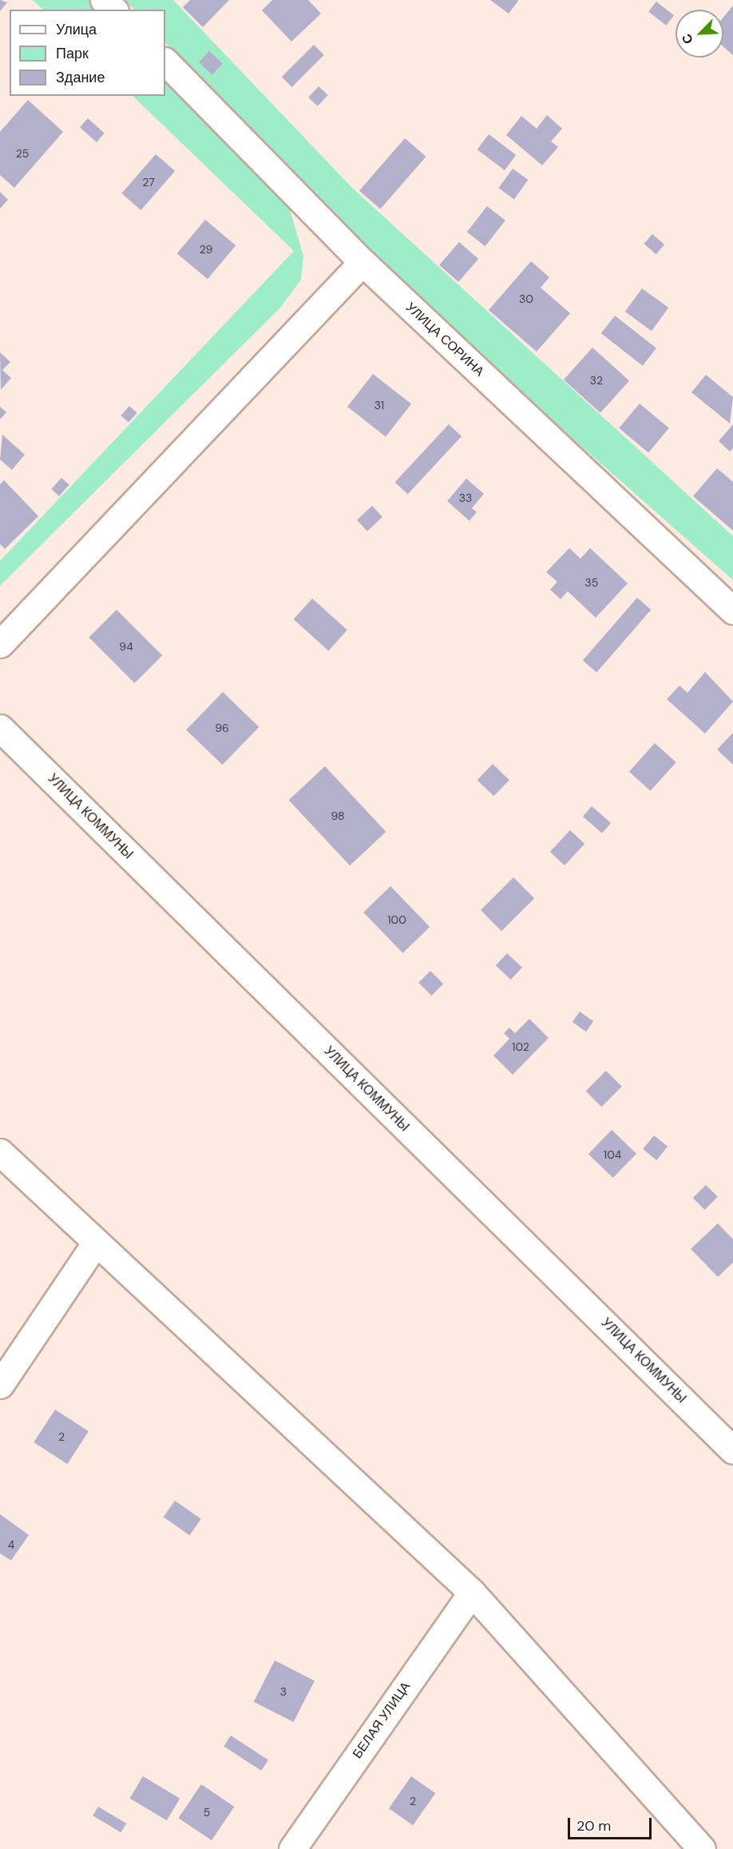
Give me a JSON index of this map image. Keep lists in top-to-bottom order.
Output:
{
  "streets": {
    "street": ["УЛИЦА СОРИНА", "УЛИЦА КОММУНЫ", "БЕЛАЯ УЛИЦА"]
  },
  "house_numbers": [
    "25",
    "27",
    "29",
    "30",
    "32",
    "31",
    "33",
    "35",
    "94",
    "96",
    "98",
    "100",
    "102",
    "104",
    "2",
    "4",
    "3",
    "2",
    "5"
  ],
  "legend": ["Улица", "Парк", "Здание"],
  "scale_bar": "20 m",
  "north": "bottom left"
}
